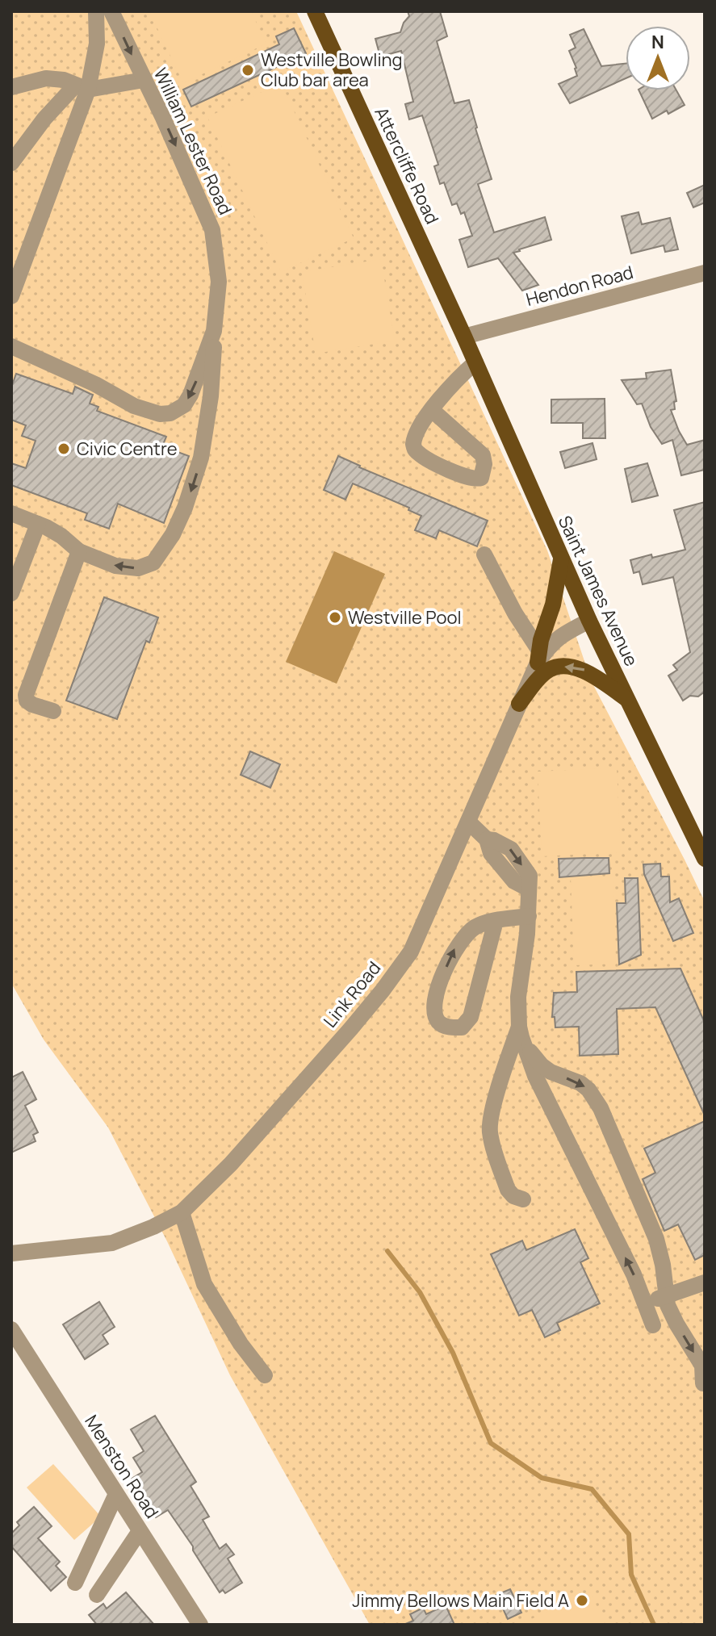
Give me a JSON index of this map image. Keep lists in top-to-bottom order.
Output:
{
  "streets": {
    "main road": ["Attercliffe Road", "Saint James Avenue"],
    "street": [
      "William Lester Road",
      "Hendon Road",
      "Link Road",
      "Menston Road"
    ]
  },
  "crossings": [
    ["Attercliffe Road", "Hendon Road"],
    ["Attercliffe Road", "Saint James Avenue"],
    ["Hendon Road", "Saint James Avenue"],
    ["Saint James Avenue", "Link Road"]
  ],
  "places": [
    "Westville Bowling Club bar area",
    "Civic Centre",
    "Westville Pool",
    "Jimmy Bellows Main Field A"
  ],
  "north": "top"
}
